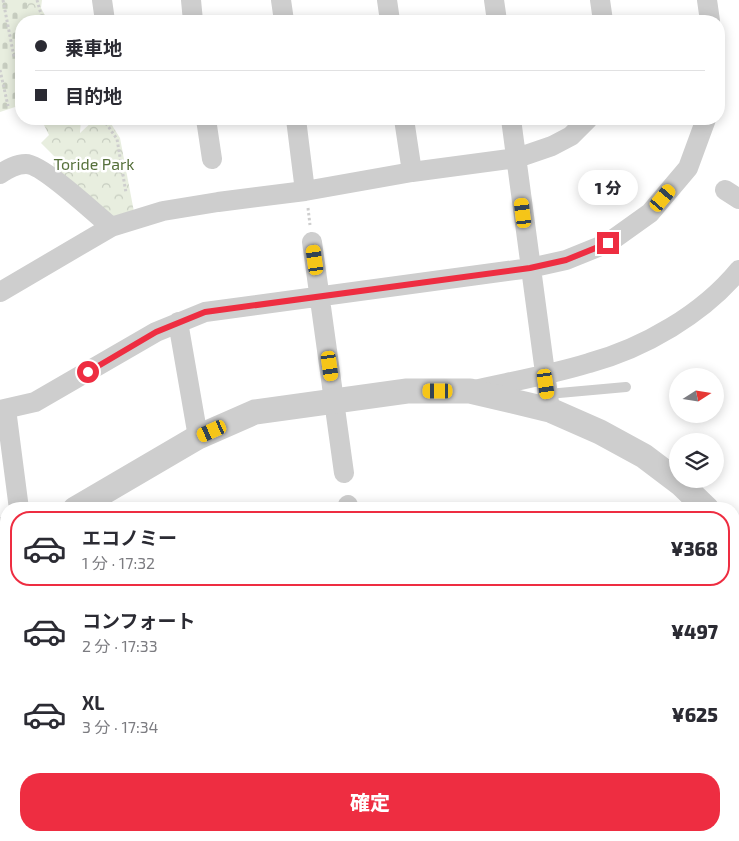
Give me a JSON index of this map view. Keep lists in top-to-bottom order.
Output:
{
  "parks": ["Toride Park"],
  "north": "right",
  "page": {
    "banner": ["乗車地", "目的地"],
    "bubble": "1 分",
    "list": [
      {
        "name": "エコノミー",
        "note": "1 分 · 17:32",
        "value": "¥368"
      },
      {
        "name": "コンフォート",
        "note": "2 分 · 17:33",
        "value": "¥497"
      },
      {
        "name": "XL",
        "note": "3 分 · 17:34",
        "value": "¥625"
      }
    ],
    "buttons": "確定"
  }
}
